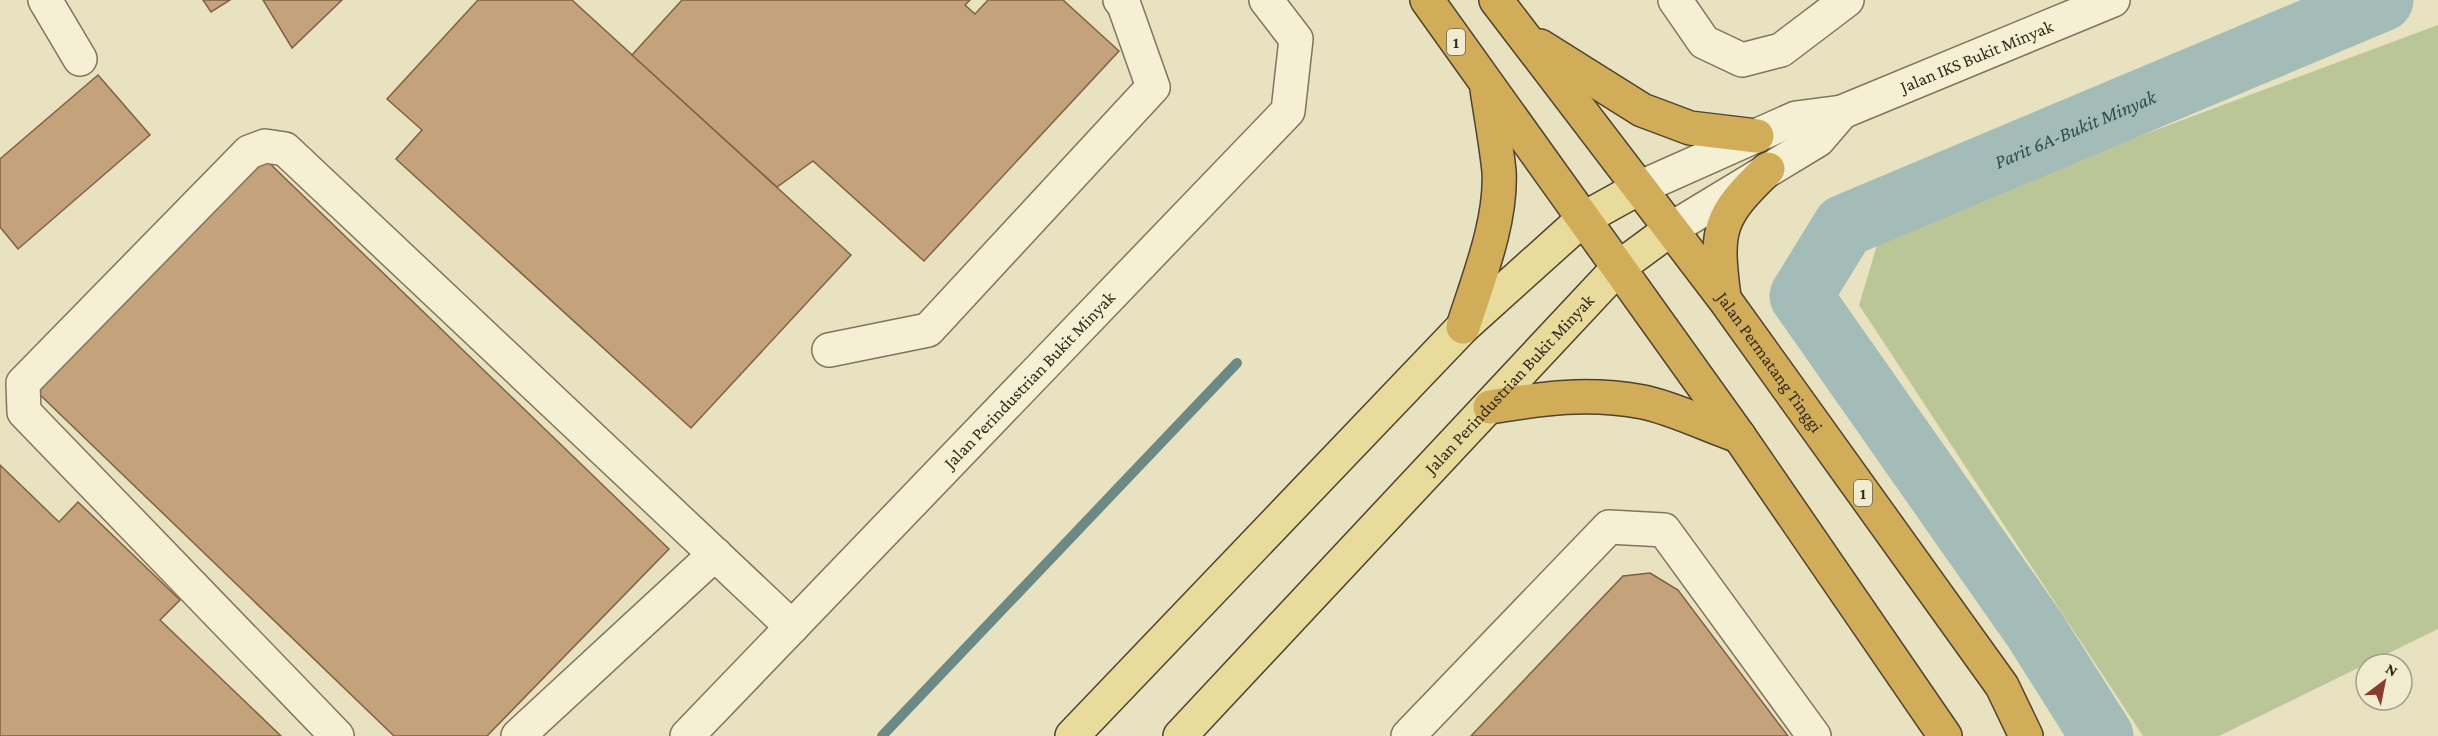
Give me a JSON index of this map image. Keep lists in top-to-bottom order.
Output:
{
  "streets": {
    "highway": ["1", "Jalan Permatang Tinggi"],
    "main road": ["Jalan Perindustrian Bukit Minyak"],
    "street": ["Jalan IKS Bukit Minyak"]
  },
  "crossings": [
    ["1", "Jalan Perindustrian Bukit Minyak"],
    ["Jalan IKS Bukit Minyak", "Jalan Permatang Tinggi"],
    ["Jalan IKS Bukit Minyak", "Jalan Perindustrian Bukit Minyak"],
    ["Jalan Permatang Tinggi", "Jalan Perindustrian Bukit Minyak"]
  ],
  "water": ["Parit 6A-Bukit Minyak"],
  "north": "top right"
}
